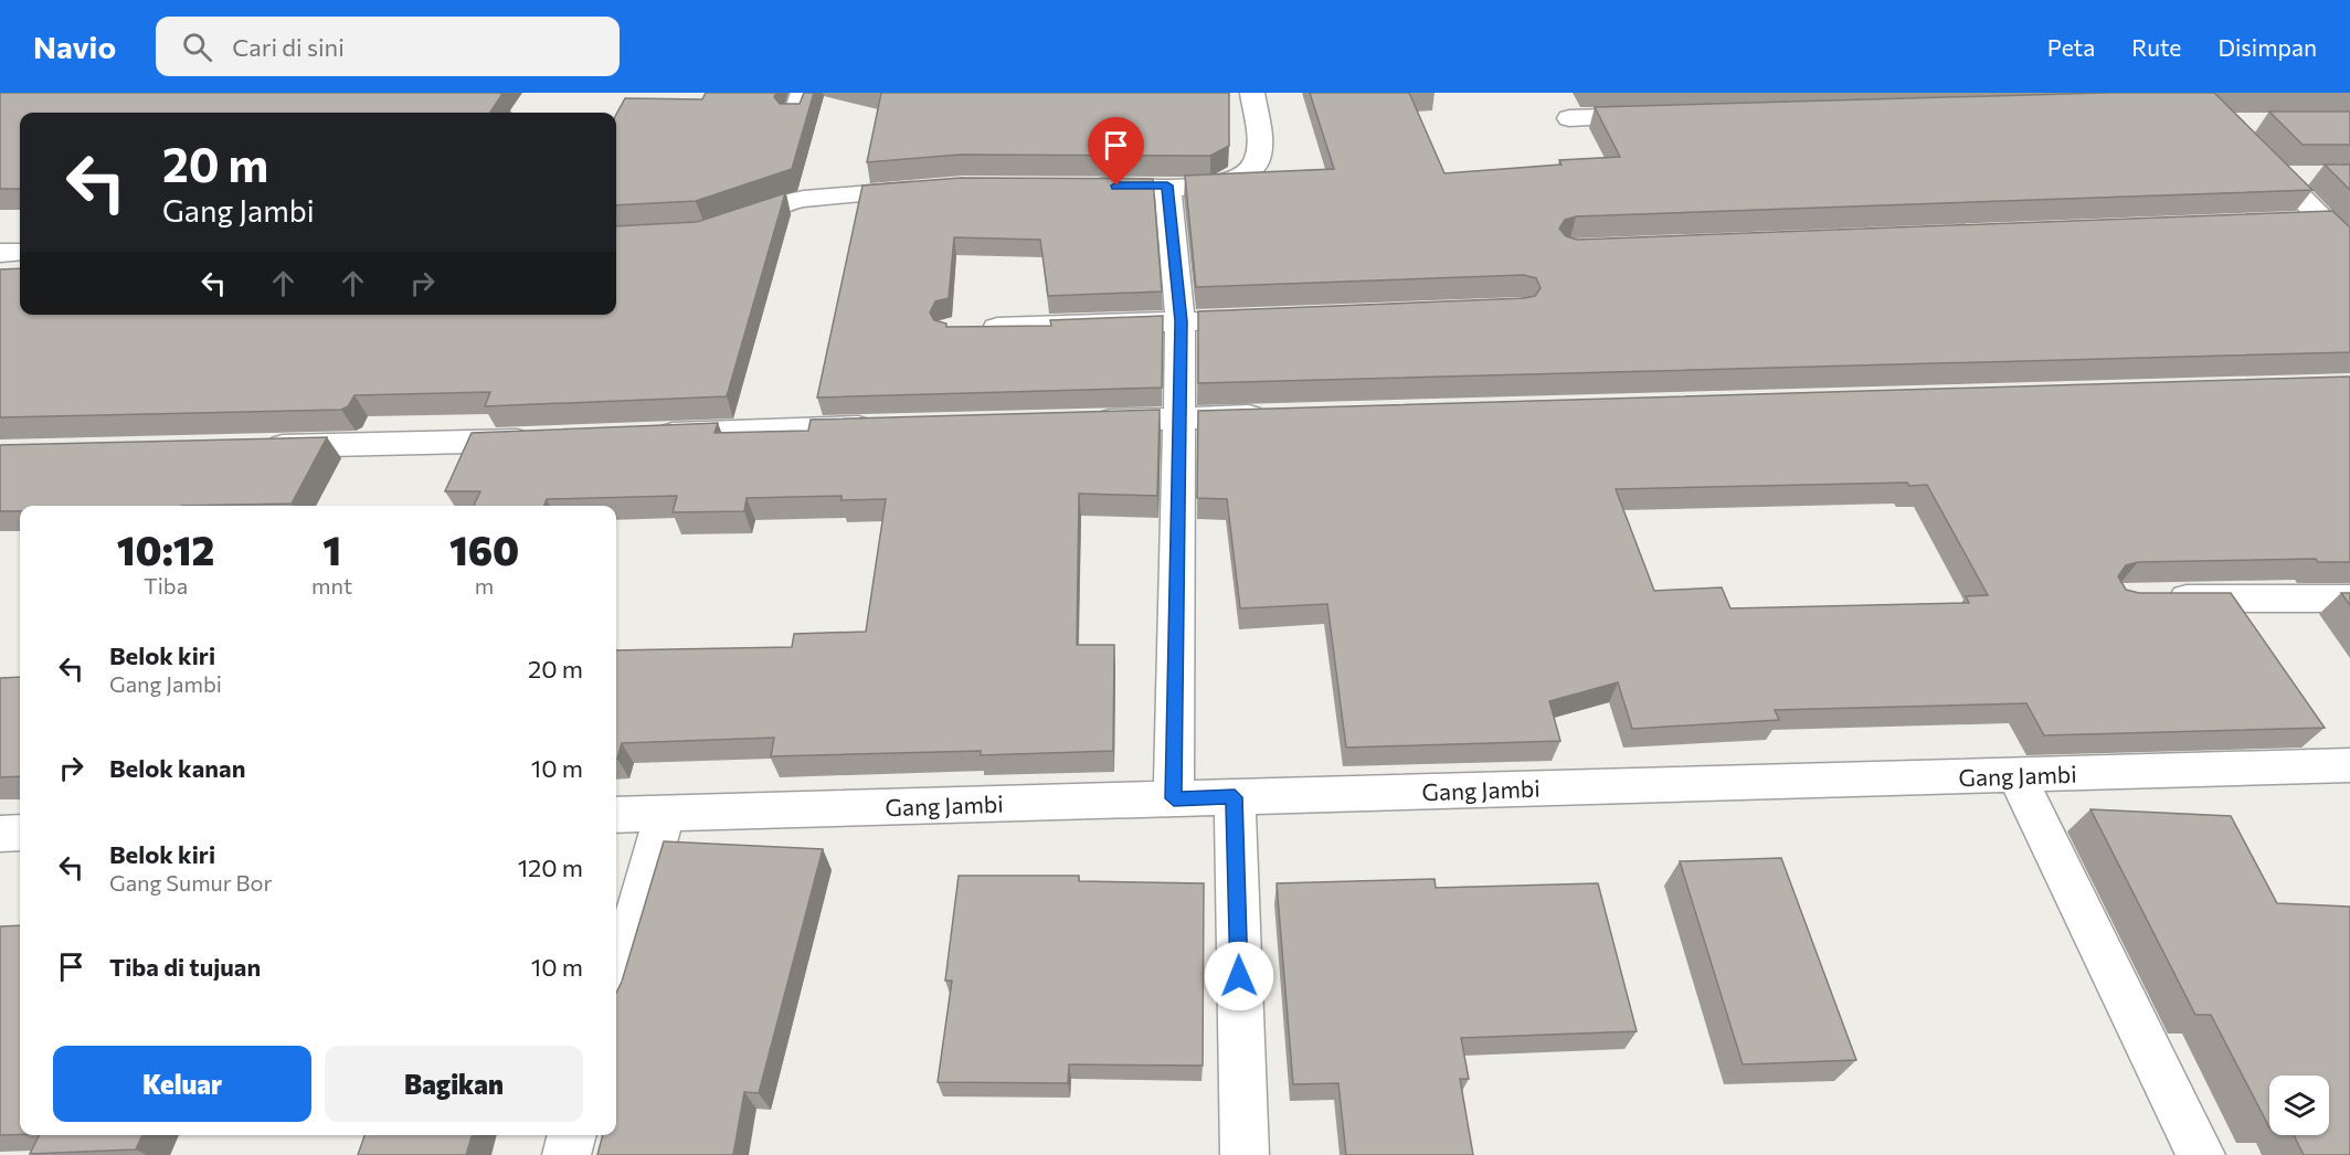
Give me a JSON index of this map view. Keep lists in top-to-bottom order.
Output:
{
  "streets": {
    "street": ["Gang Jambi"]
  },
  "page": {
    "header": "Navio",
    "search": "Cari di sini",
    "nav": ["Peta", "Rute", "Disimpan"],
    "turn": ["20 m", "Gang Jambi"],
    "eta": [
      "10:12",
      "Tiba",
      "1",
      "mnt",
      "160",
      "m"
    ],
    "list": [
      {
        "name": "Belok kiri",
        "note": "Gang Jambi",
        "value": "20 m"
      },
      {
        "name": "Belok kanan",
        "value": "10 m"
      },
      {
        "name": "Belok kiri",
        "note": "Gang Sumur Bor",
        "value": "120 m"
      },
      {
        "name": "Tiba di tujuan",
        "value": "10 m"
      }
    ],
    "buttons": ["Keluar", "Bagikan"]
  }
}
